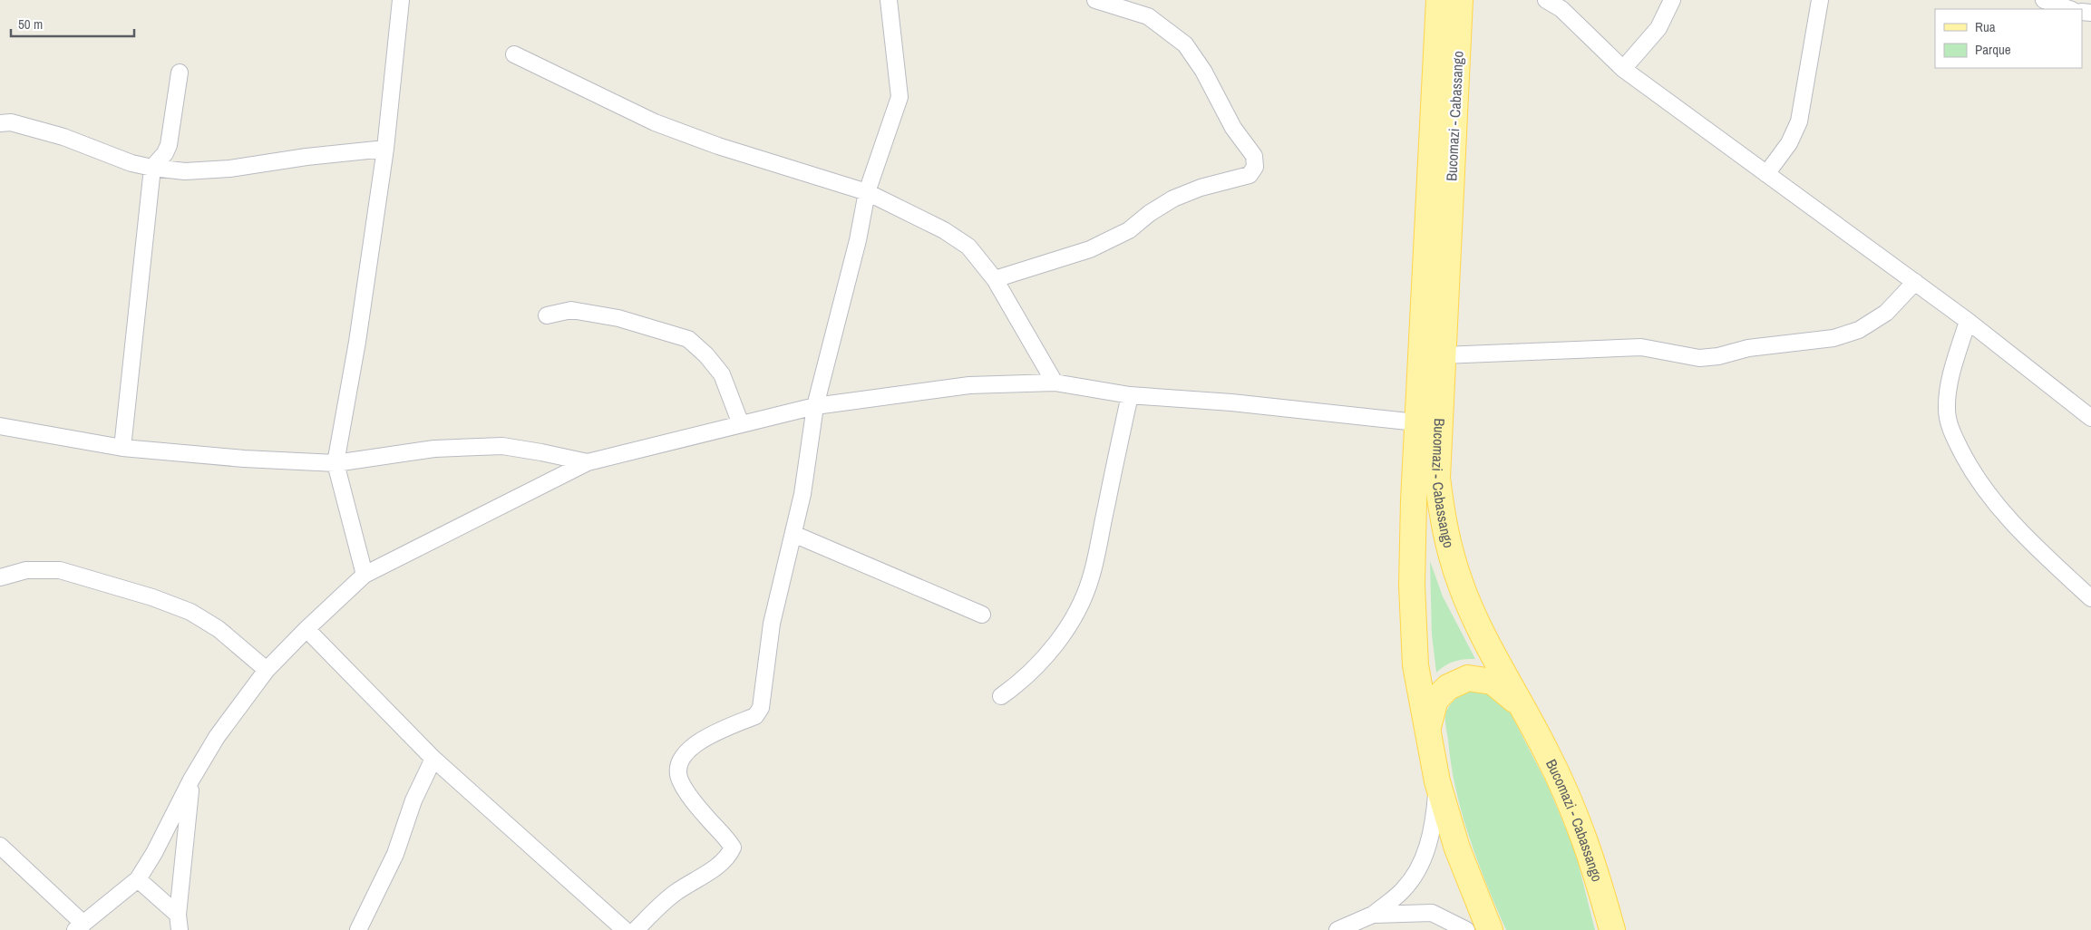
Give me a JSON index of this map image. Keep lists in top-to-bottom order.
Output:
{
  "streets": {
    "main road": ["Bucomazi - Cabassango"]
  },
  "legend": ["Rua", "Parque"],
  "scale_bar": "50 m"
}
